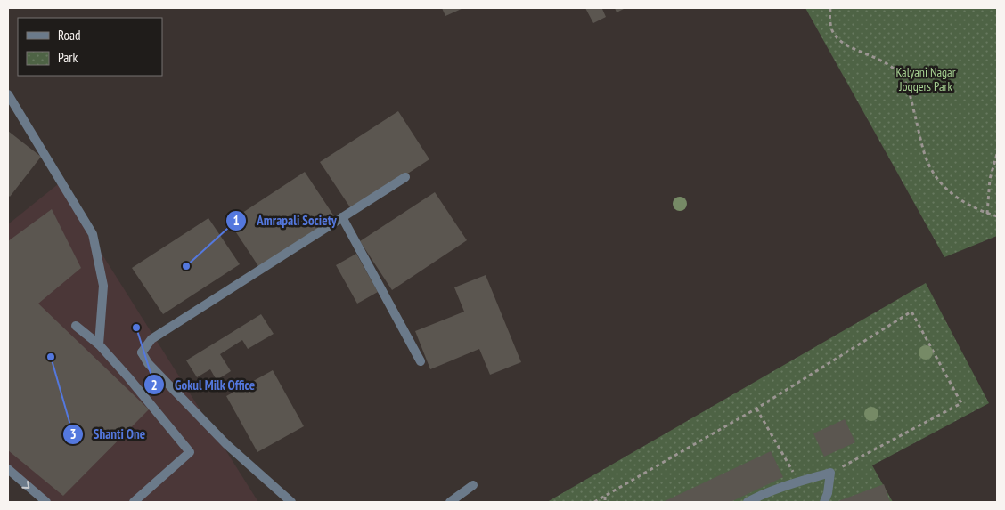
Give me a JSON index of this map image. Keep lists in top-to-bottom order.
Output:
{
  "parks": ["Kalyani Nagar Joggers Park"],
  "places": ["Amrapali Society", "Gokul Milk Office", "Shanti One"],
  "legend": ["Road", "Park"]
}
